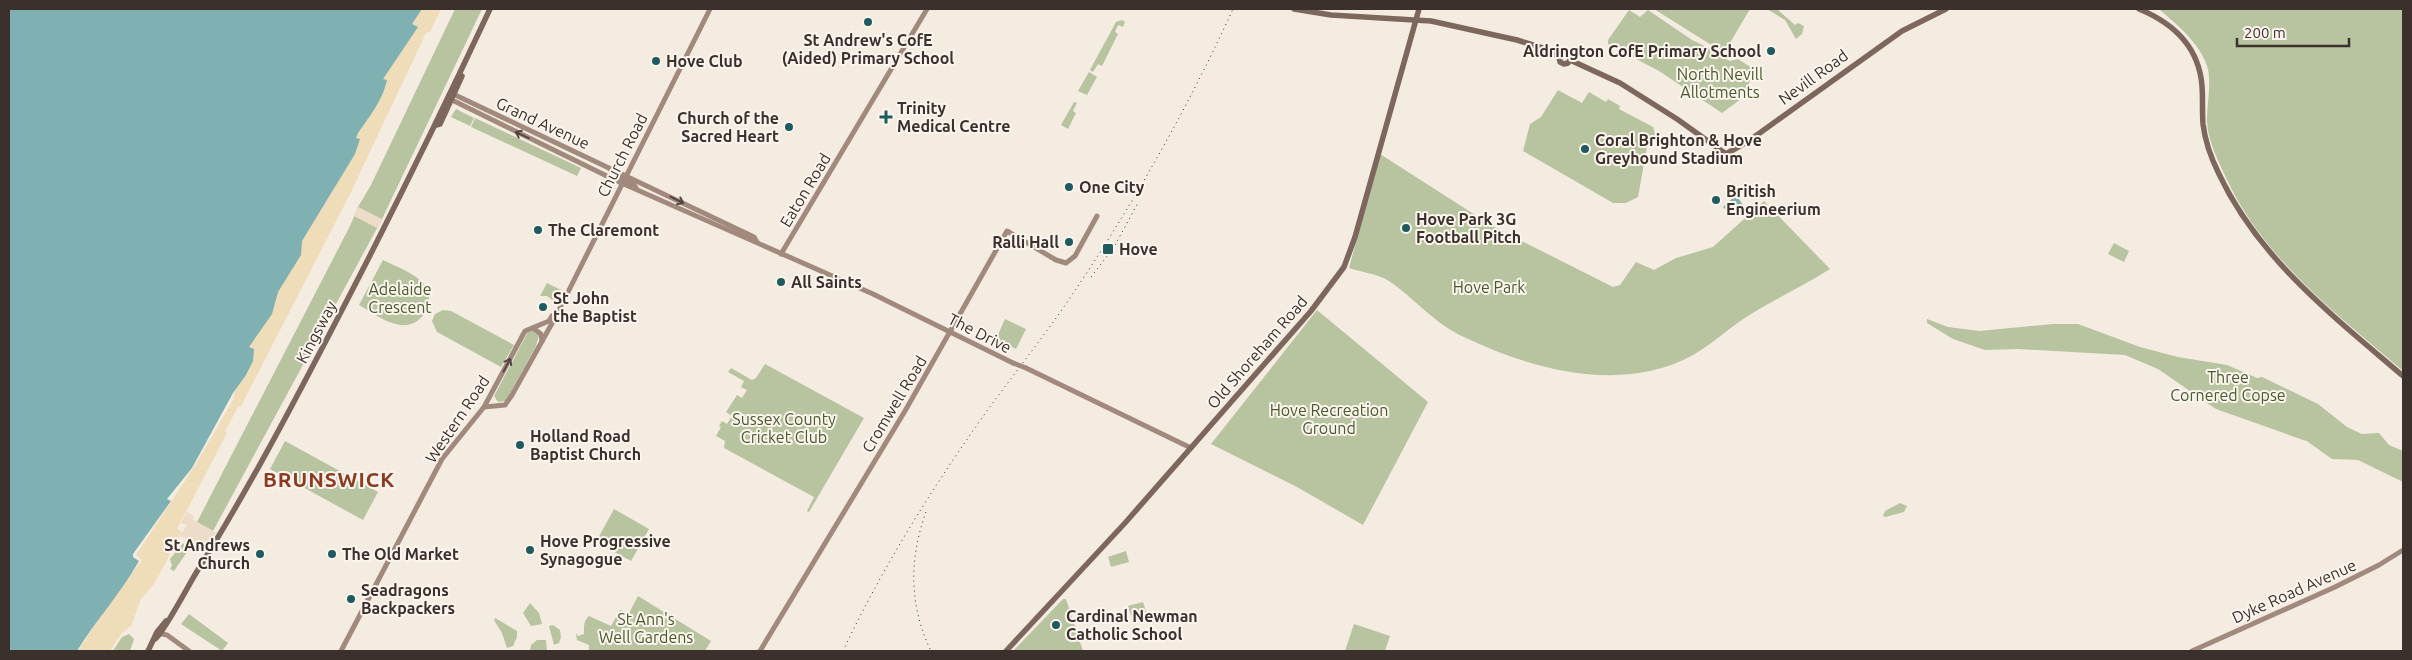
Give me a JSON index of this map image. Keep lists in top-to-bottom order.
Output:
{
  "streets": {
    "main road": [
      "Nevill Road",
      "Grand Avenue",
      "Church Road",
      "Eaton Road",
      "Kingsway",
      "The Drive",
      "Old Shoreham Road",
      "Cromwell Road",
      "Western Road",
      "Dyke Road Avenue"
    ]
  },
  "crossings": [
    ["Nevill Road", "Old Shoreham Road"],
    ["Grand Avenue", "Church Road"],
    ["Grand Avenue", "Kingsway"],
    ["Grand Avenue", "The Drive"],
    ["Church Road", "The Drive"],
    ["Church Road", "Western Road"],
    ["Eaton Road", "The Drive"],
    ["The Drive", "Old Shoreham Road"],
    ["The Drive", "Cromwell Road"]
  ],
  "districts": ["BRUNSWICK"],
  "parks": [
    "North Nevill Allotments",
    "Hove Park",
    "Adelaide Crescent",
    "Three Cornered Copse",
    "Hove Recreation Ground",
    "Sussex County Cricket Club",
    "St Ann's Well Gardens"
  ],
  "places": {
    "other": [
      "St Andrew's CofE (Aided) Primary School",
      "Aldrington CofE Primary School",
      "Hove Club",
      "Church of the Sacred Heart",
      "Coral Brighton & Hove Greyhound Stadium",
      "One City",
      "British Engineerium",
      "Hove Park 3G Football Pitch",
      "The Claremont",
      "Ralli Hall",
      "All Saints",
      "St John the Baptist",
      "Holland Road Baptist Church",
      "Hove Progressive Synagogue",
      "St Andrews Church",
      "The Old Market",
      "Seadragons Backpackers",
      "Cardinal Newman Catholic School"
    ],
    "health": ["Trinity Medical Centre"],
    "transit": ["Hove"]
  },
  "scale_bar": "200 m"
}
